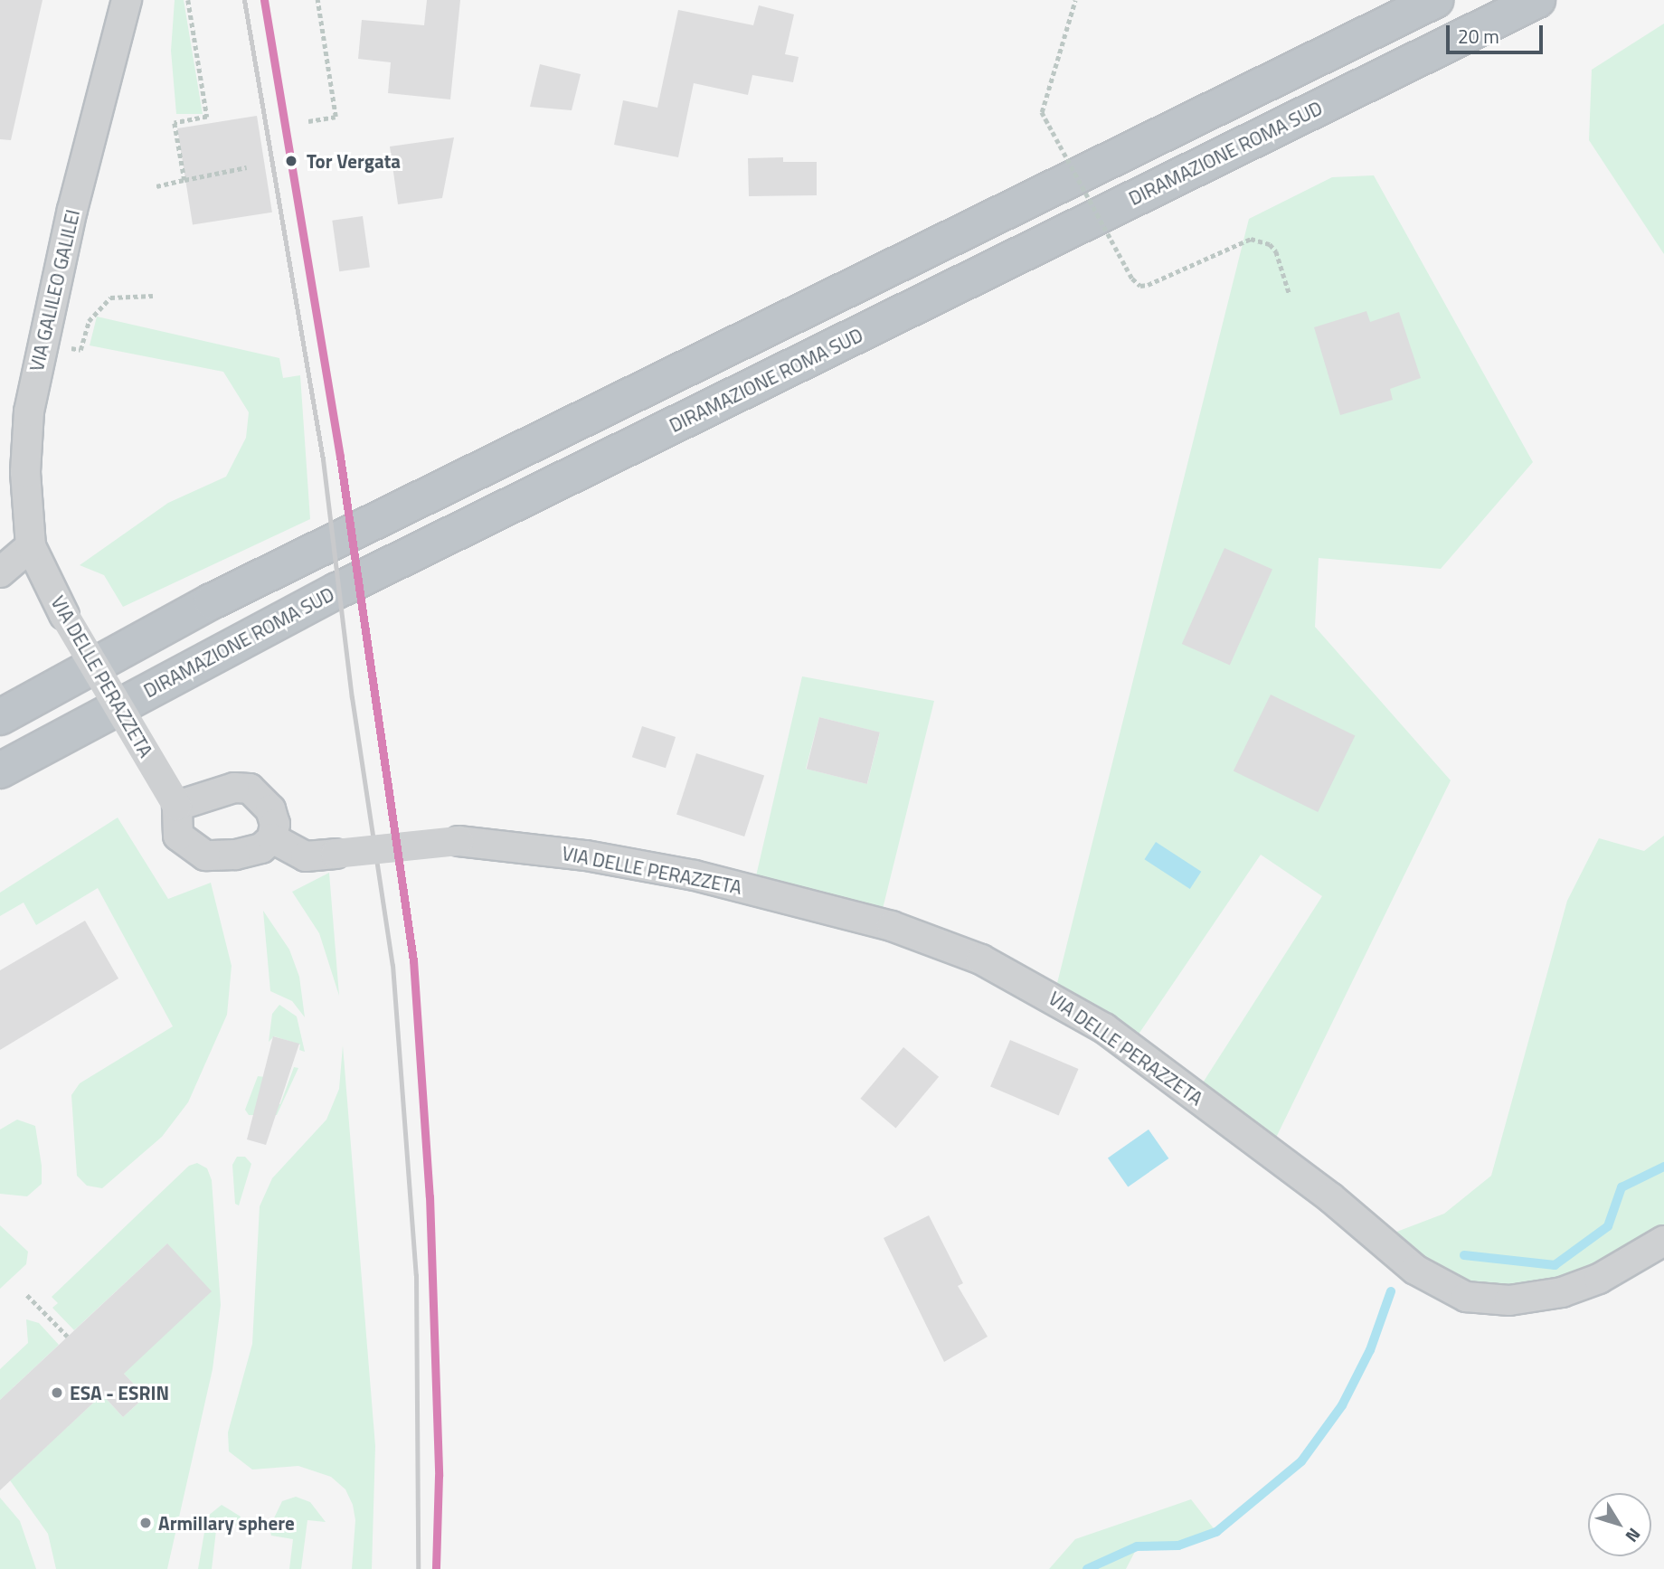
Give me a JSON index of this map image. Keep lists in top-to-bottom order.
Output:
{
  "streets": {
    "highway": ["DIRAMAZIONE ROMA SUD"],
    "street": ["VIA GALILEO GALILEI", "VIA DELLE PERAZZETA"]
  },
  "crossings": [
    ["VIA GALILEO GALILEI", "VIA DELLE PERAZZETA"]
  ],
  "places": ["Tor Vergata", "ESA - ESRIN", "Armillary sphere"],
  "scale_bar": "20 m",
  "north": "bottom right"
}
